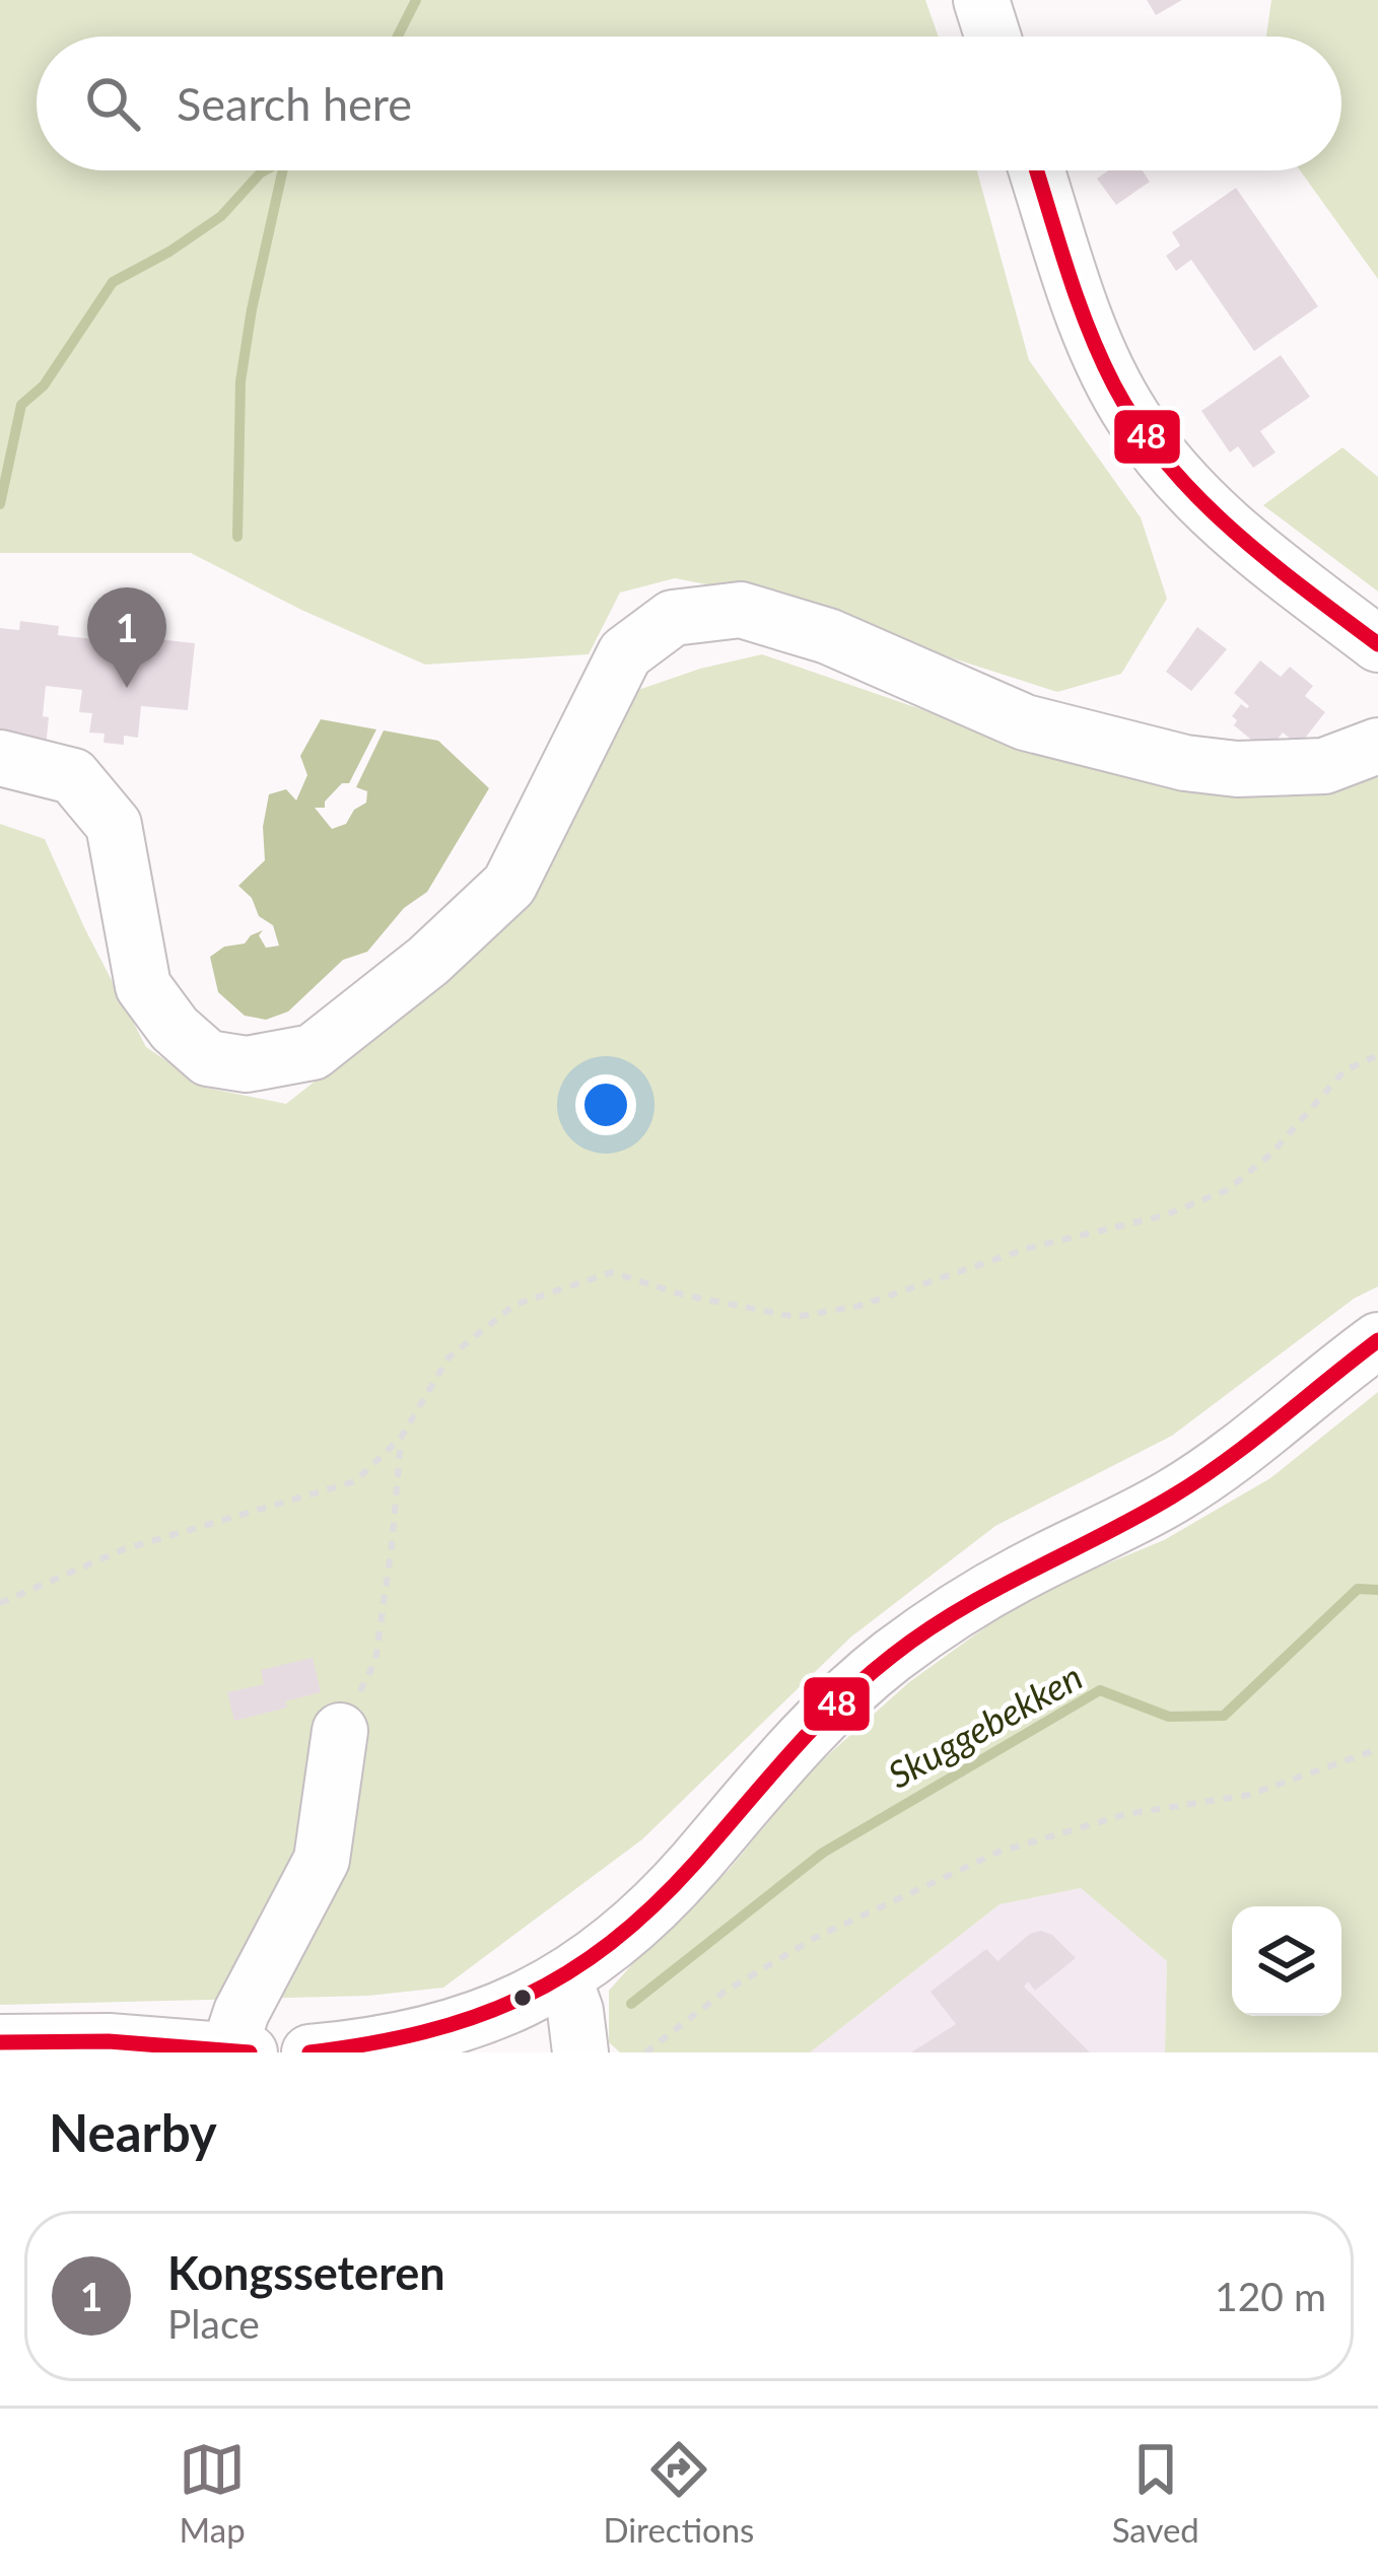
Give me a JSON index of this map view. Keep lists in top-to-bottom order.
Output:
{
  "water": ["Skuggebekken"],
  "lines": ["transit line 48"],
  "page": {
    "search": "Search here",
    "pins": "1",
    "heading": "Nearby",
    "list": [
      {
        "mark": "1",
        "name": "Kongsseteren",
        "note": "Place",
        "value": "120 m"
      }
    ],
    "nav": ["Map", "Directions", "Saved"]
  }
}
